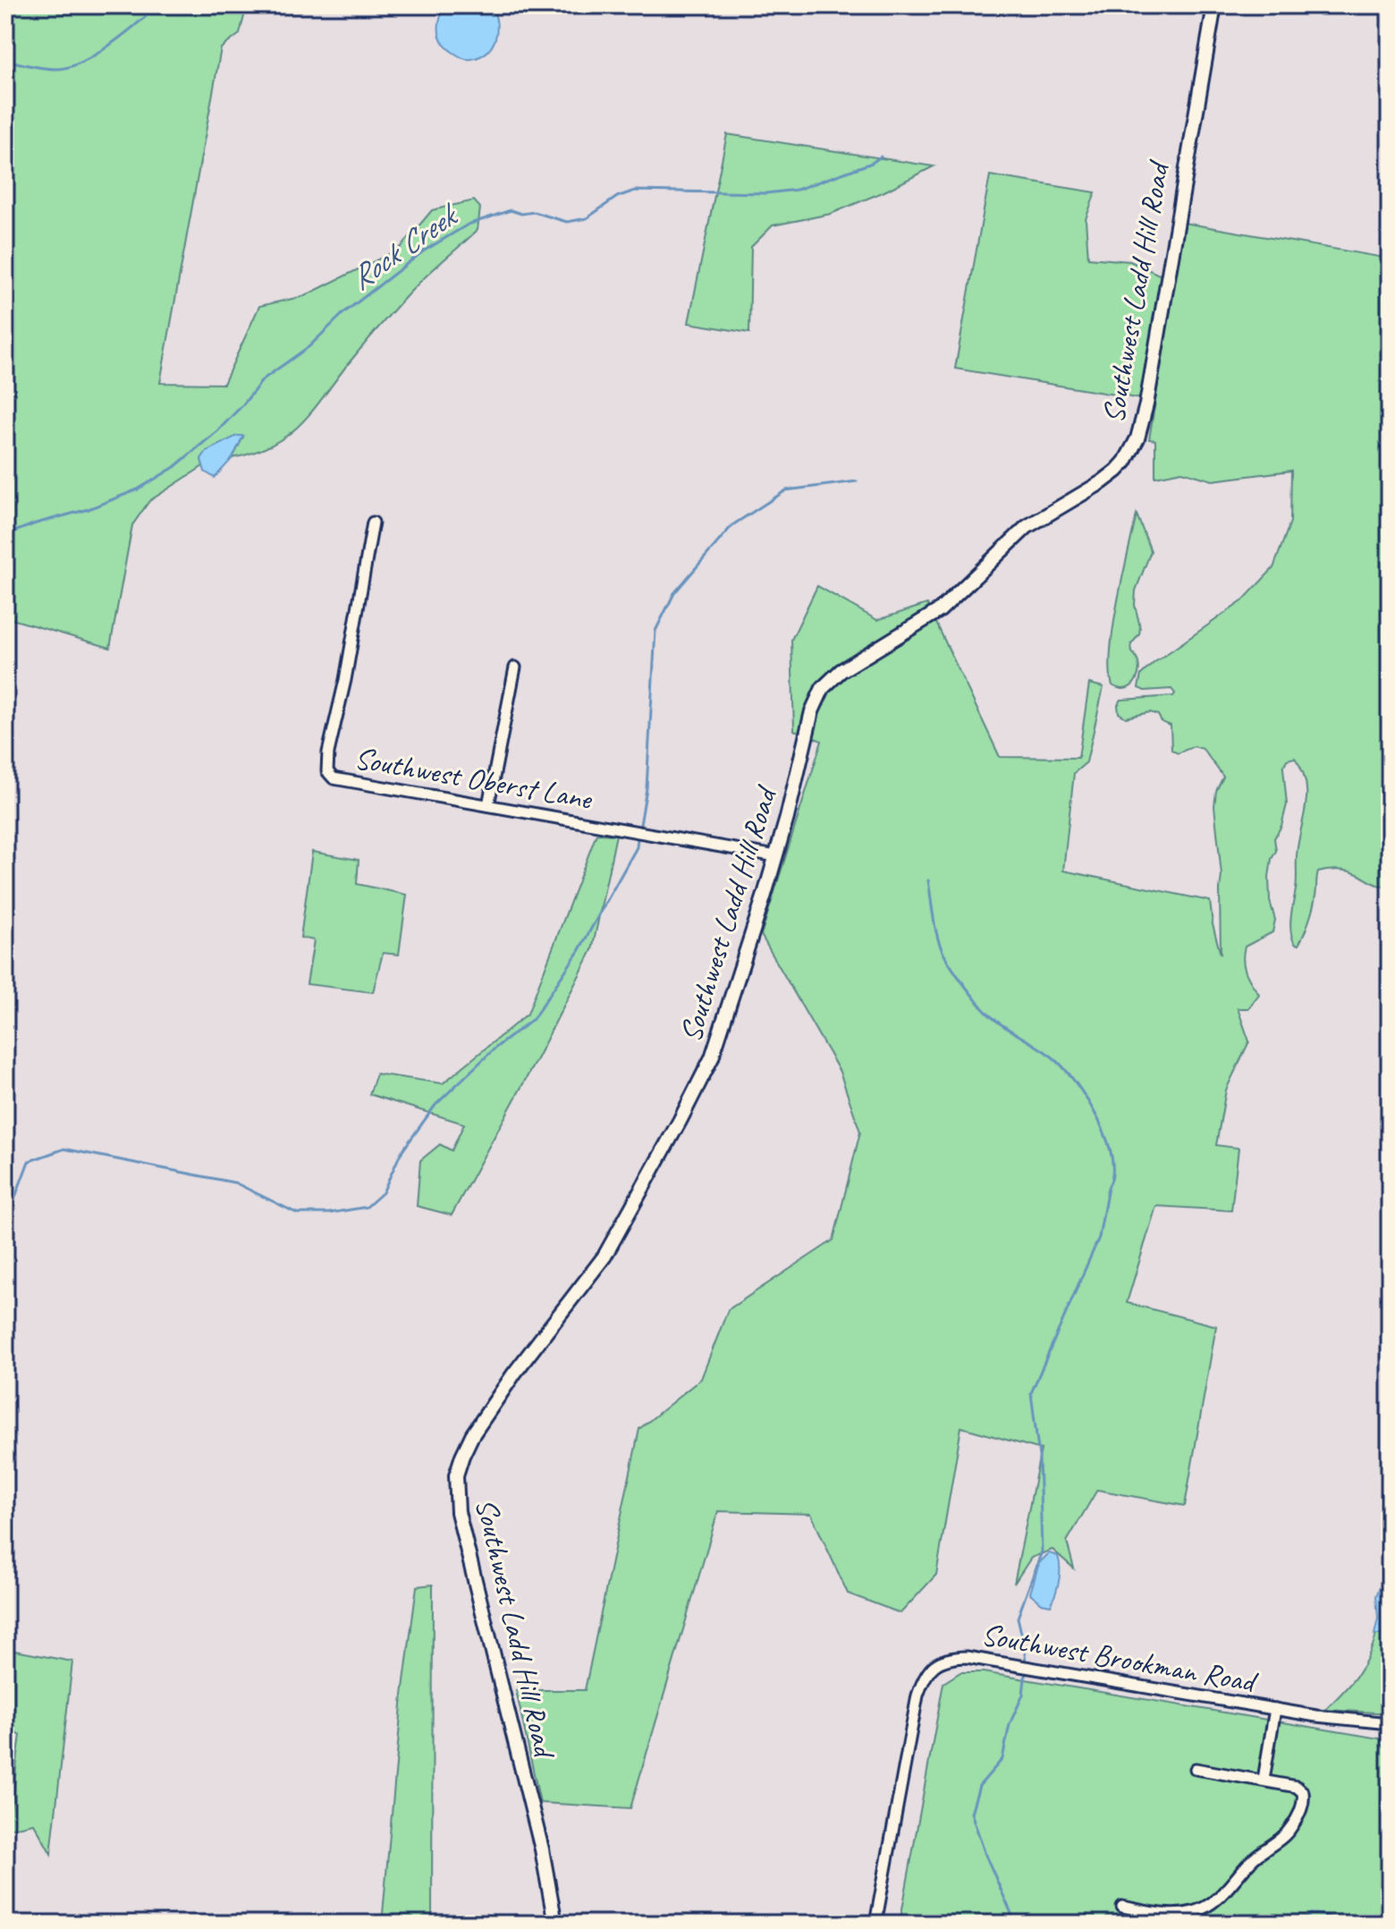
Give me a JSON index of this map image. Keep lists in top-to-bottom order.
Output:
{
  "streets": {
    "street": ["Southwest Ladd Hill Road", "Southwest Oberst Lane", "Southwest Brookman Road"]
  },
  "crossings": [
    ["Southwest Ladd Hill Road", "Southwest Oberst Lane"]
  ],
  "water": ["Rock Creek"]
}
